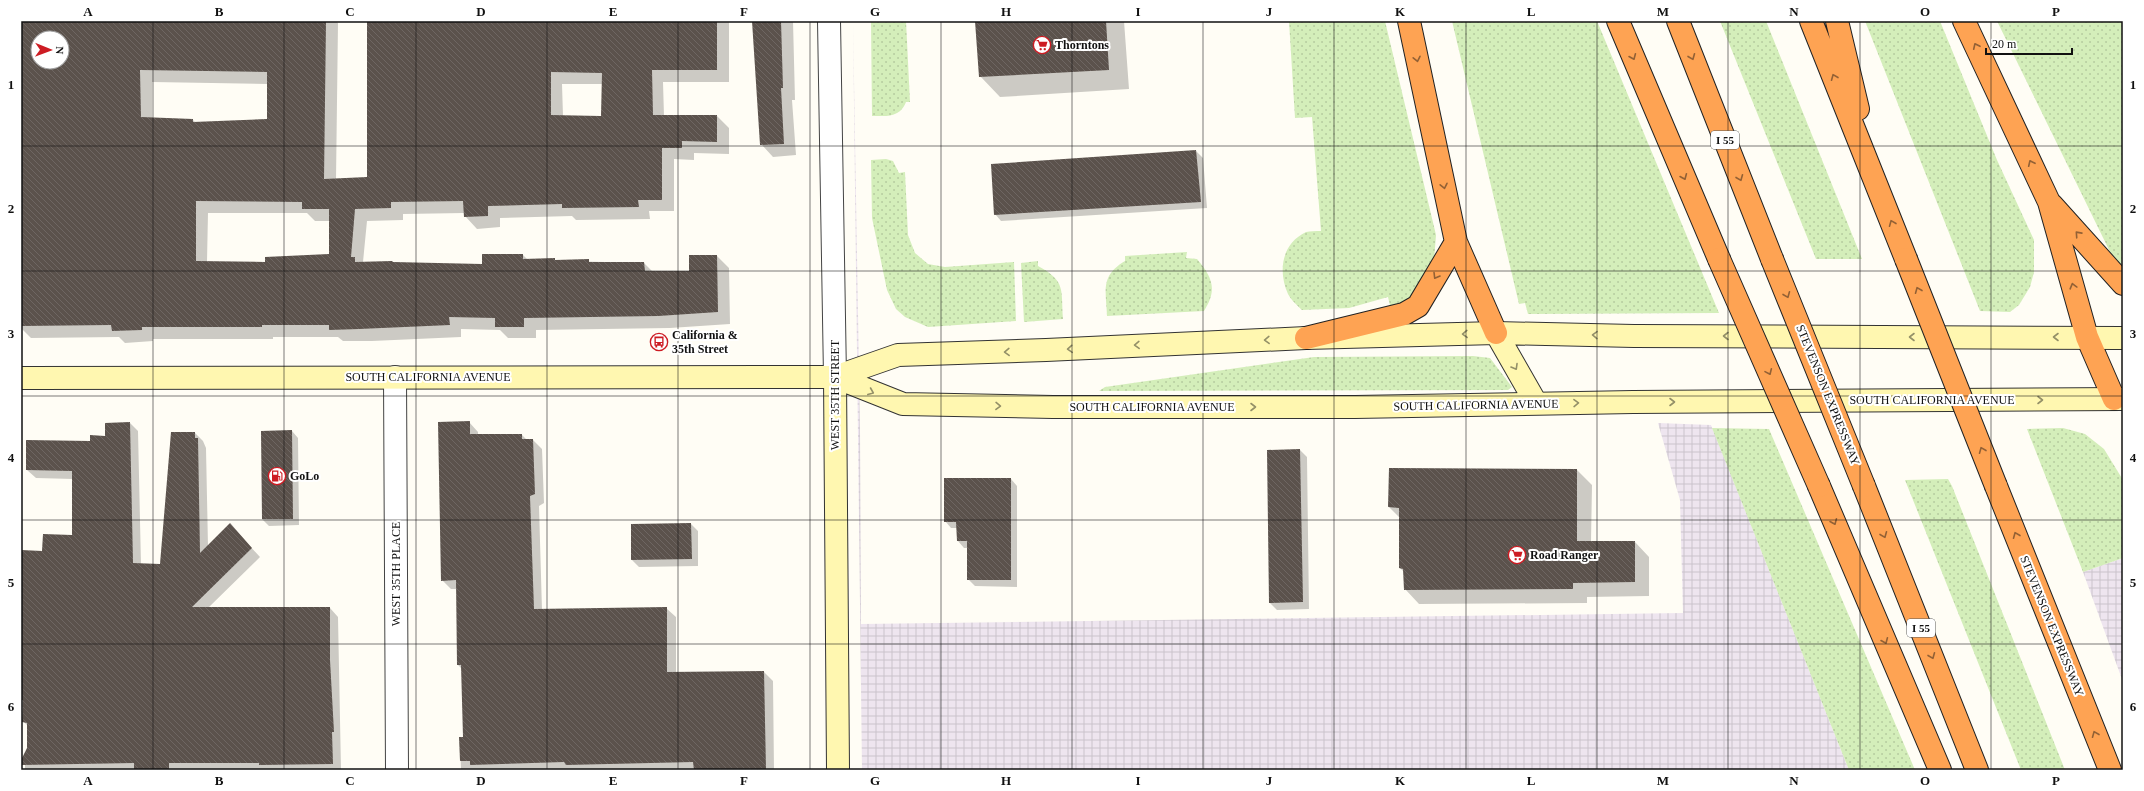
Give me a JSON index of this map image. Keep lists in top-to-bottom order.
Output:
{
  "streets": {
    "highway": ["I 55", "STEVENSON EXPRESSWAY"],
    "main road": ["SOUTH CALIFORNIA AVENUE", "WEST 35TH STREET"],
    "street": ["WEST 35TH PLACE"]
  },
  "crossings": [
    ["SOUTH CALIFORNIA AVENUE", "WEST 35TH STREET"],
    ["SOUTH CALIFORNIA AVENUE", "WEST 35TH PLACE"]
  ],
  "places": {
    "supermarket": ["Thorntons", "Road Ranger"],
    "bus stop": ["California & 35th Street"],
    "fuel station": ["GoLo"]
  },
  "scale_bar": "20 m",
  "north": "right",
  "grid": {
    "columns": [
      "A",
      "B",
      "C",
      "D",
      "E",
      "F",
      "G",
      "H",
      "I",
      "J",
      "K",
      "L",
      "M",
      "N",
      "O",
      "P"
    ],
    "rows": [
      "1",
      "2",
      "3",
      "4",
      "5",
      "6"
    ]
  }
}
